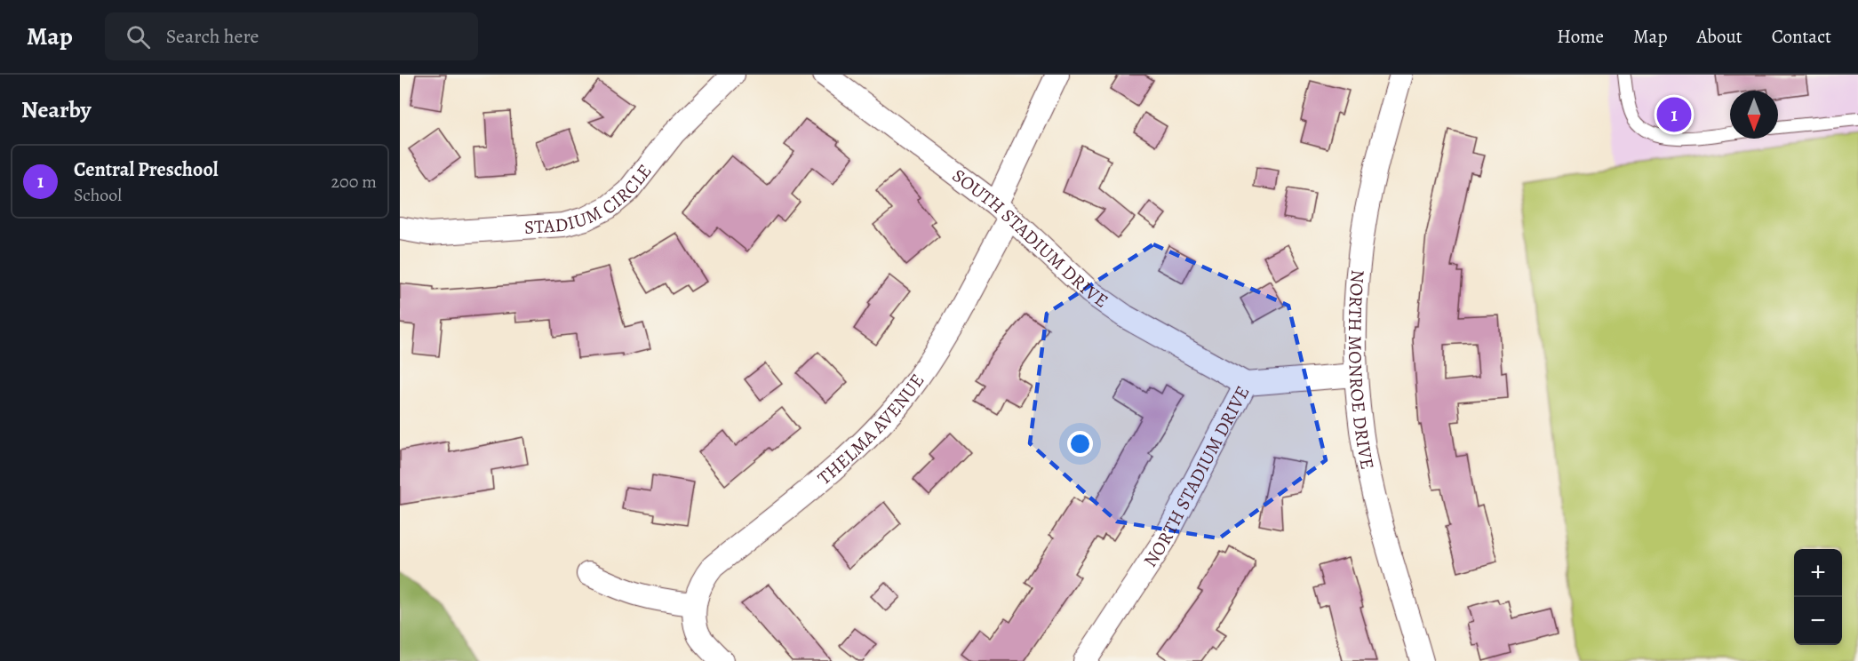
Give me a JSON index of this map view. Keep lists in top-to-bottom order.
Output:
{
  "streets": {
    "street": [
      "STADIUM CIRCLE",
      "SOUTH STADIUM DRIVE",
      "NORTH MONROE DRIVE",
      "THELMA AVENUE",
      "NORTH STADIUM DRIVE"
    ]
  },
  "crossings": [
    ["SOUTH STADIUM DRIVE", "THELMA AVENUE"],
    ["SOUTH STADIUM DRIVE", "NORTH STADIUM DRIVE"],
    ["NORTH MONROE DRIVE", "NORTH STADIUM DRIVE"]
  ],
  "north": "bottom",
  "page": {
    "header": "Map",
    "search": "Search here",
    "nav": [
      "Home",
      "Map",
      "About",
      "Contact"
    ],
    "heading": "Nearby",
    "pins": "1",
    "list": [
      {
        "mark": "1",
        "name": "Central Preschool",
        "note": "School",
        "value": "200 m"
      }
    ],
    "map_buttons": ["+", "−"]
  }
}
